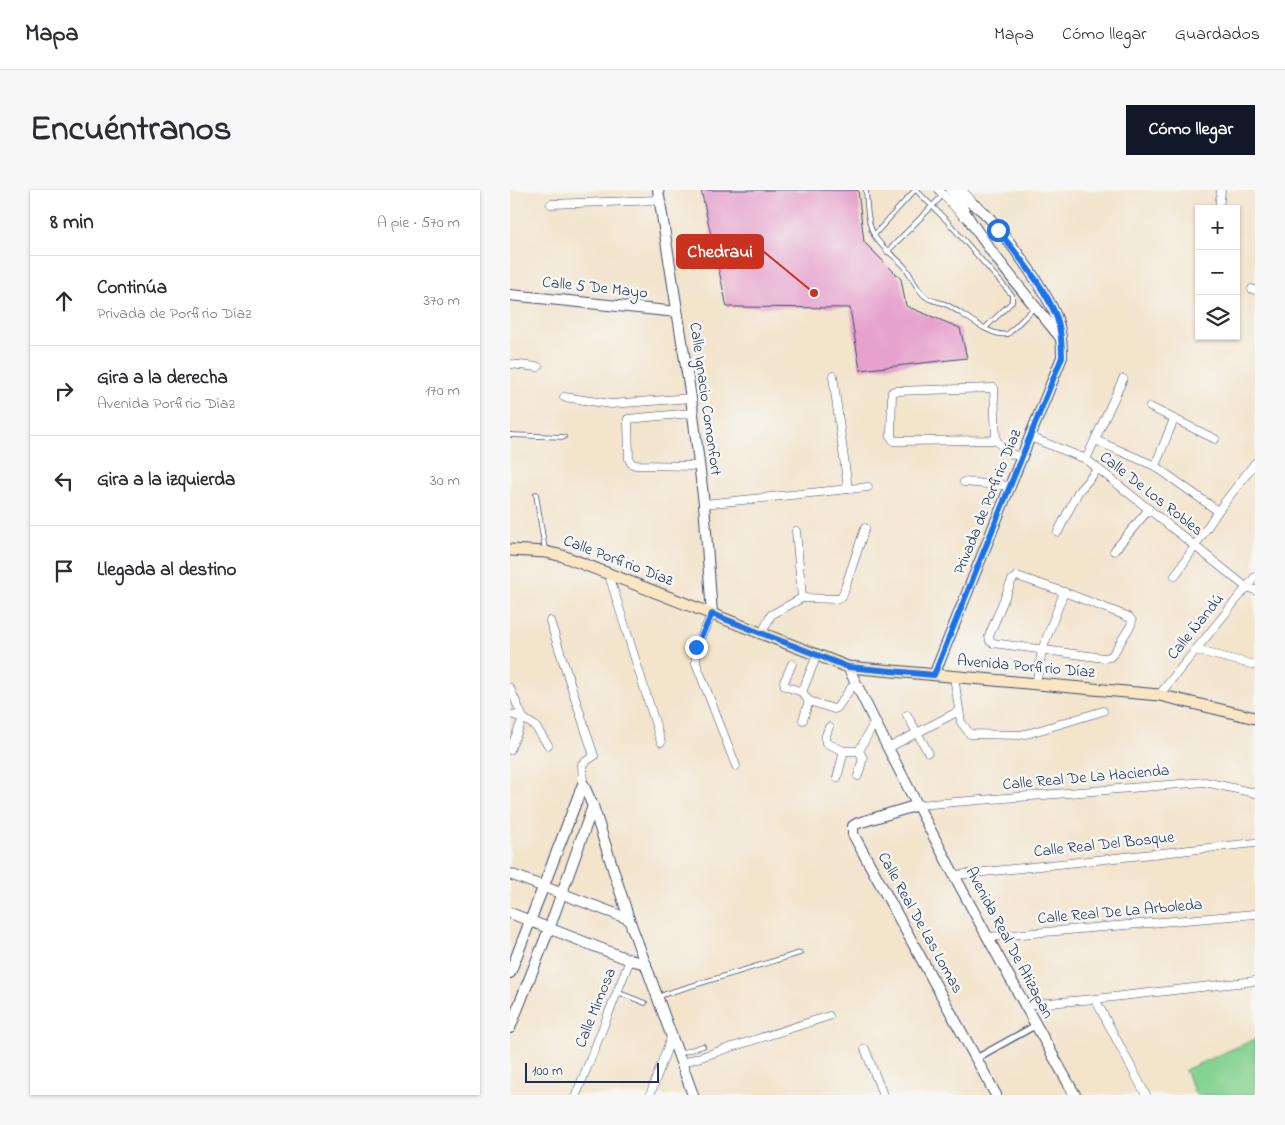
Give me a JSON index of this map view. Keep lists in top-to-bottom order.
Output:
{
  "streets": {
    "main road": ["Calle Porfirio Díaz", "Avenida Porfirio Díaz"],
    "street": [
      "Calle 5 De Mayo",
      "Calle Ignacio Comonfort",
      "Calle De Los Robles",
      "Privada de Porfirio Díaz",
      "Calle Ñandú",
      "Calle Real De La Hacienda",
      "Calle Real Del Bosque",
      "Calle Real De La Arboleda",
      "Calle Real De Las Lomas",
      "Avenida Real De Atizapan",
      "Calle Mimosa"
    ]
  },
  "crossings": [
    ["Calle 5 De Mayo", "Calle Ignacio Comonfort"],
    ["Calle Ignacio Comonfort", "Calle Porfirio Díaz"],
    ["Calle Ignacio Comonfort", "Avenida Porfirio Díaz"],
    ["Calle De Los Robles", "Privada de Porfirio Díaz"],
    ["Calle De Los Robles", "Calle Ñandú"],
    ["Privada de Porfirio Díaz", "Avenida Porfirio Díaz"],
    ["Calle Porfirio Díaz", "Avenida Porfirio Díaz"],
    ["Calle Ñandú", "Avenida Porfirio Díaz"],
    ["Avenida Porfirio Díaz", "Avenida Real De Atizapan"],
    ["Calle Real De La Hacienda", "Calle Real De Las Lomas"],
    ["Calle Real De La Hacienda", "Avenida Real De Atizapan"],
    ["Calle Real Del Bosque", "Avenida Real De Atizapan"],
    ["Calle Real De La Arboleda", "Avenida Real De Atizapan"],
    ["Calle Real De Las Lomas", "Avenida Real De Atizapan"]
  ],
  "places": ["Chedraui"],
  "scale_bar": "100 m",
  "page": {
    "header": "Mapa",
    "nav": ["Mapa", "Cómo llegar", "Guardados"],
    "title": "Encuéntranos",
    "buttons": "Cómo llegar",
    "heading": ["8 min", "A pie · 570 m"],
    "map_buttons": ["+", "−"],
    "list": [
      ["Continúa", "Privada de Porfirio Díaz", "370 m"],
      ["Gira a la derecha", "Avenida Porfirio Díaz", "170 m"],
      ["Gira a la izquierda", "30 m"],
      "Llegada al destino"
    ],
    "scale": "100 m"
  }
}
